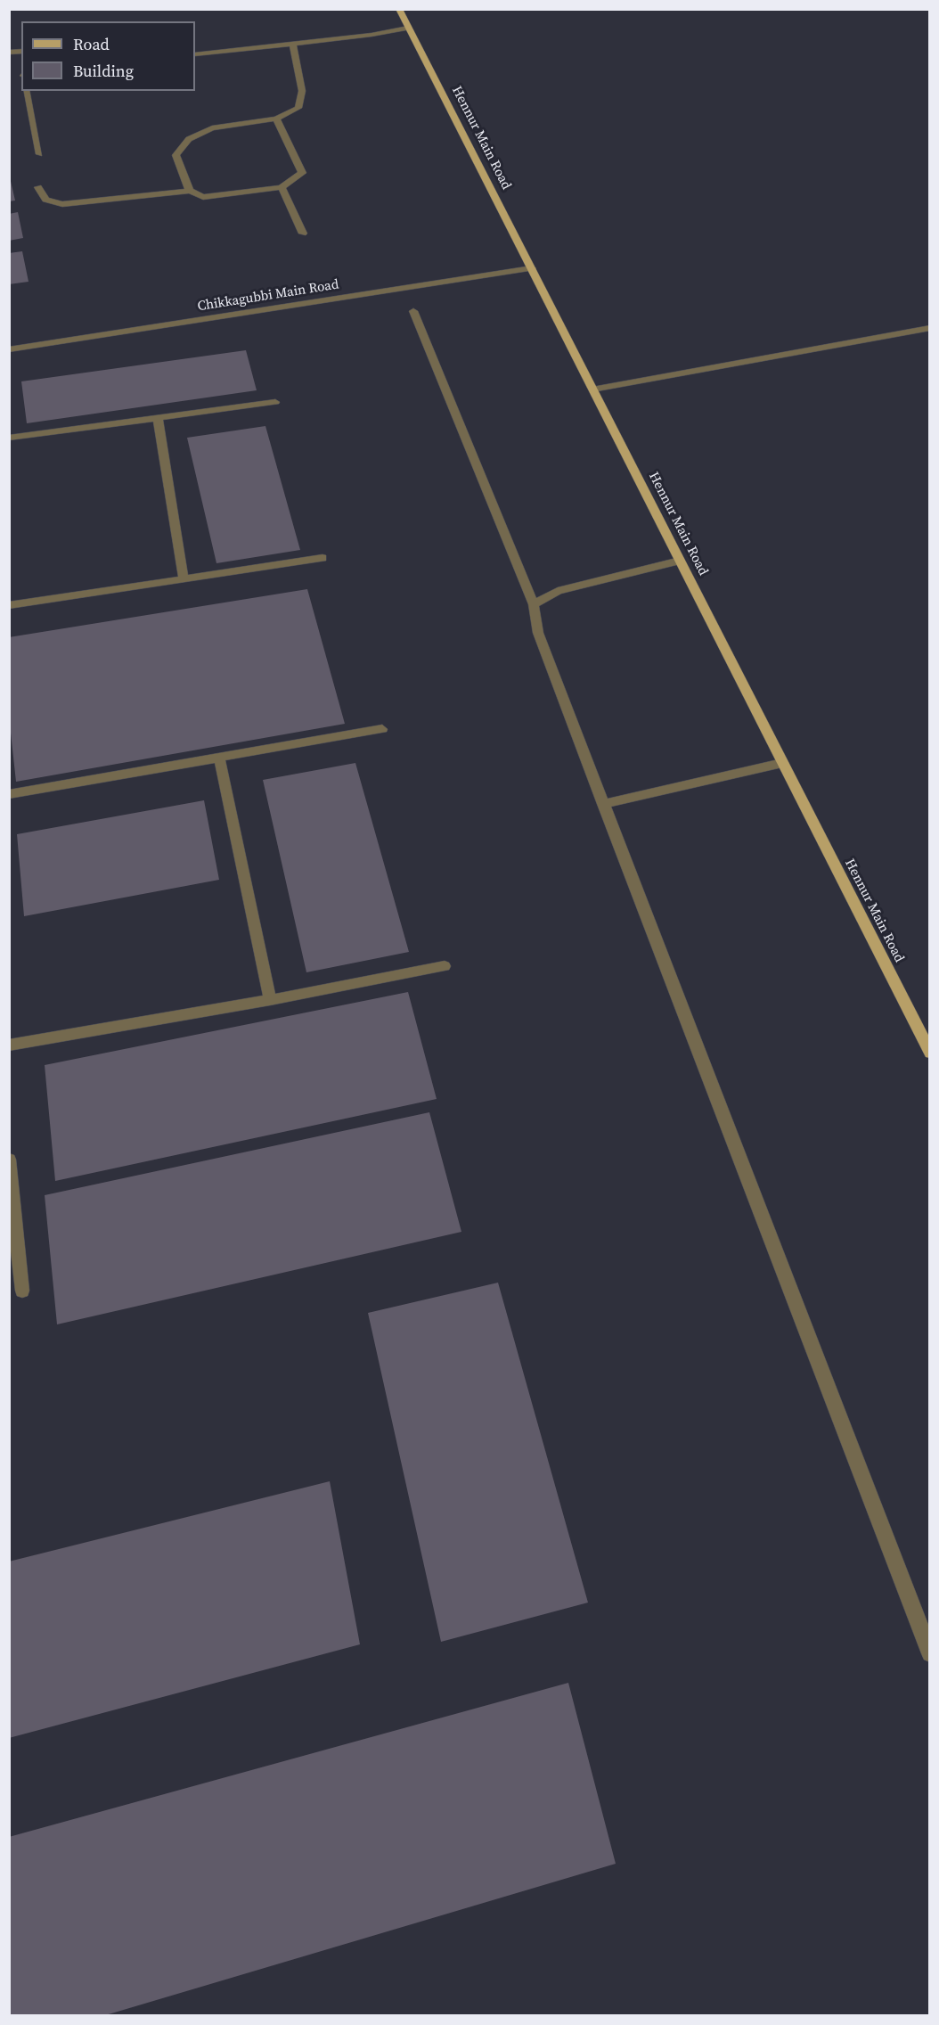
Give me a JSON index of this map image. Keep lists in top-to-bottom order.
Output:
{
  "streets": {
    "main road": ["Hennur Main Road"],
    "street": ["Chikkagubbi Main Road"]
  },
  "crossings": [
    ["Hennur Main Road", "Chikkagubbi Main Road"]
  ],
  "legend": ["Road", "Building"]
}
